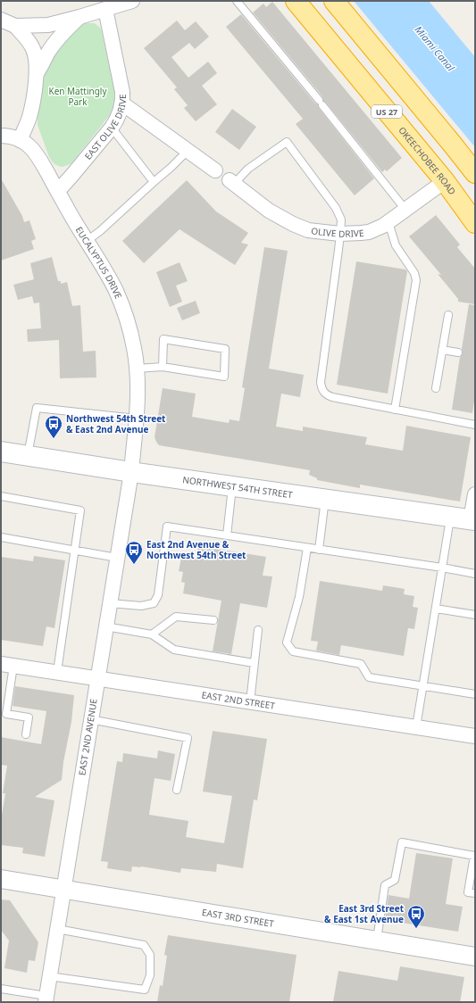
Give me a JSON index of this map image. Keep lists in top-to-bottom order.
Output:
{
  "streets": {
    "highway": ["US 27", "OKEECHOBEE ROAD"],
    "main road": ["NORTHWEST 54TH STREET"],
    "street": [
      "EAST OLIVE DRIVE",
      "OLIVE DRIVE",
      "EUCALYPTUS DRIVE",
      "EAST 2ND STREET",
      "EAST 2ND AVENUE",
      "EAST 3RD STREET"
    ]
  },
  "crossings": [
    ["EAST OLIVE DRIVE", "EUCALYPTUS DRIVE"],
    ["OKEECHOBEE ROAD", "OLIVE DRIVE"],
    ["EUCALYPTUS DRIVE", "NORTHWEST 54TH STREET"],
    ["EUCALYPTUS DRIVE", "EAST 2ND AVENUE"],
    ["NORTHWEST 54TH STREET", "EAST 2ND AVENUE"],
    ["EAST 2ND STREET", "EAST 2ND AVENUE"],
    ["EAST 2ND AVENUE", "EAST 3RD STREET"]
  ],
  "water": ["Miami Canal"],
  "parks": ["Ken Mattingly Park"],
  "places": {
    "bus stop": ["Northwest 54th Street & East 2nd Avenue", "East 2nd Avenue & Northwest 54th Street", "East 3rd Street & East 1st Avenue"]
  }
}
